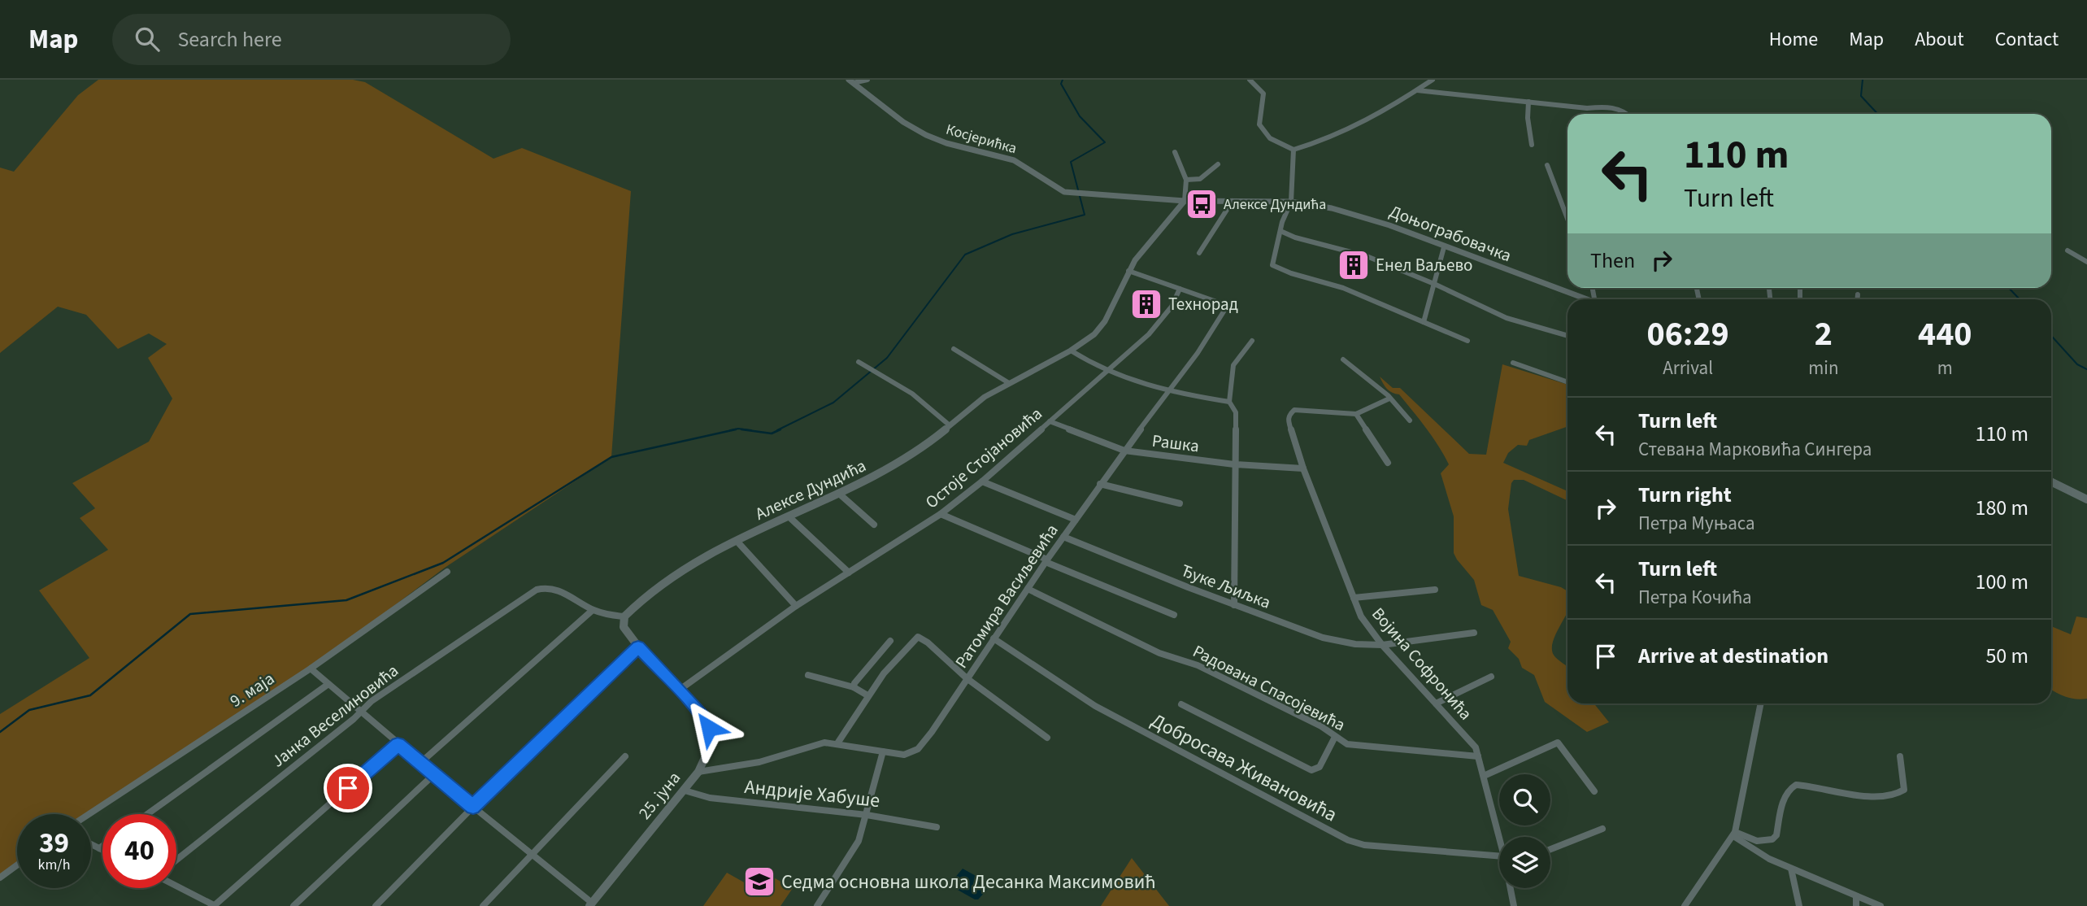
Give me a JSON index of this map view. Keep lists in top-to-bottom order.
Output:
{
  "streets": {
    "street": [
      "Косјерићка",
      "Доњограбовачка",
      "Рашка",
      "Остоје Стојановића",
      "Алексе Дундића",
      "Ђуке Љиљка",
      "Ратомира Васиљевића",
      "Војина Софронића",
      "Радована Спасојевића",
      "9. маја",
      "Јанка Веселиновића",
      "Добросава Живановића",
      "Андрије Хабуше",
      "25. јуна"
    ]
  },
  "crossings": [
    ["Косјерићка", "Доњограбовачка"],
    ["Косјерићка", "Алексе Дундића"],
    ["Доњограбовачка", "Алексе Дундића"],
    ["Рашка", "Остоје Стојановића"],
    ["Рашка", "Ратомира Васиљевића"],
    ["Рашка", "Војина Софронића"],
    ["Остоје Стојановића", "Ратомира Васиљевића"],
    ["Остоје Стојановића", "25. јуна"],
    ["Алексе Дундића", "25. јуна"],
    ["Ђуке Љиљка", "Ратомира Васиљевића"],
    ["Ђуке Љиљка", "Војина Софронића"],
    ["Ратомира Васиљевића", "Радована Спасојевића"],
    ["Ратомира Васиљевића", "Добросава Живановића"],
    ["Ратомира Васиљевића", "25. јуна"],
    ["Војина Софронића", "Радована Спасојевића"],
    ["Андрије Хабуше", "25. јуна"]
  ],
  "places": {
    "bus stop": ["Алексе Дундића"],
    "building": ["Енел Ваљево", "Технорад"],
    "school or university": ["Седма основна школа Десанка Максимовић"]
  },
  "page": {
    "header": "Map",
    "search": "Search here",
    "nav": [
      "Home",
      "Map",
      "About",
      "Contact"
    ],
    "turn": ["110 m", "Turn left"],
    "then": "Then",
    "eta": [
      "06:29",
      "Arrival",
      "2",
      "min",
      "440",
      "m"
    ],
    "list": [
      {
        "name": "Turn left",
        "note": "Стевана Марковића Сингера",
        "value": "110 m"
      },
      {
        "name": "Turn right",
        "note": "Петра Муњаса",
        "value": "180 m"
      },
      {
        "name": "Turn left",
        "note": "Петра Кочића",
        "value": "100 m"
      },
      {
        "name": "Arrive at destination",
        "value": "50 m"
      }
    ],
    "speed": "39 km/h",
    "limit": "40"
  }
}
